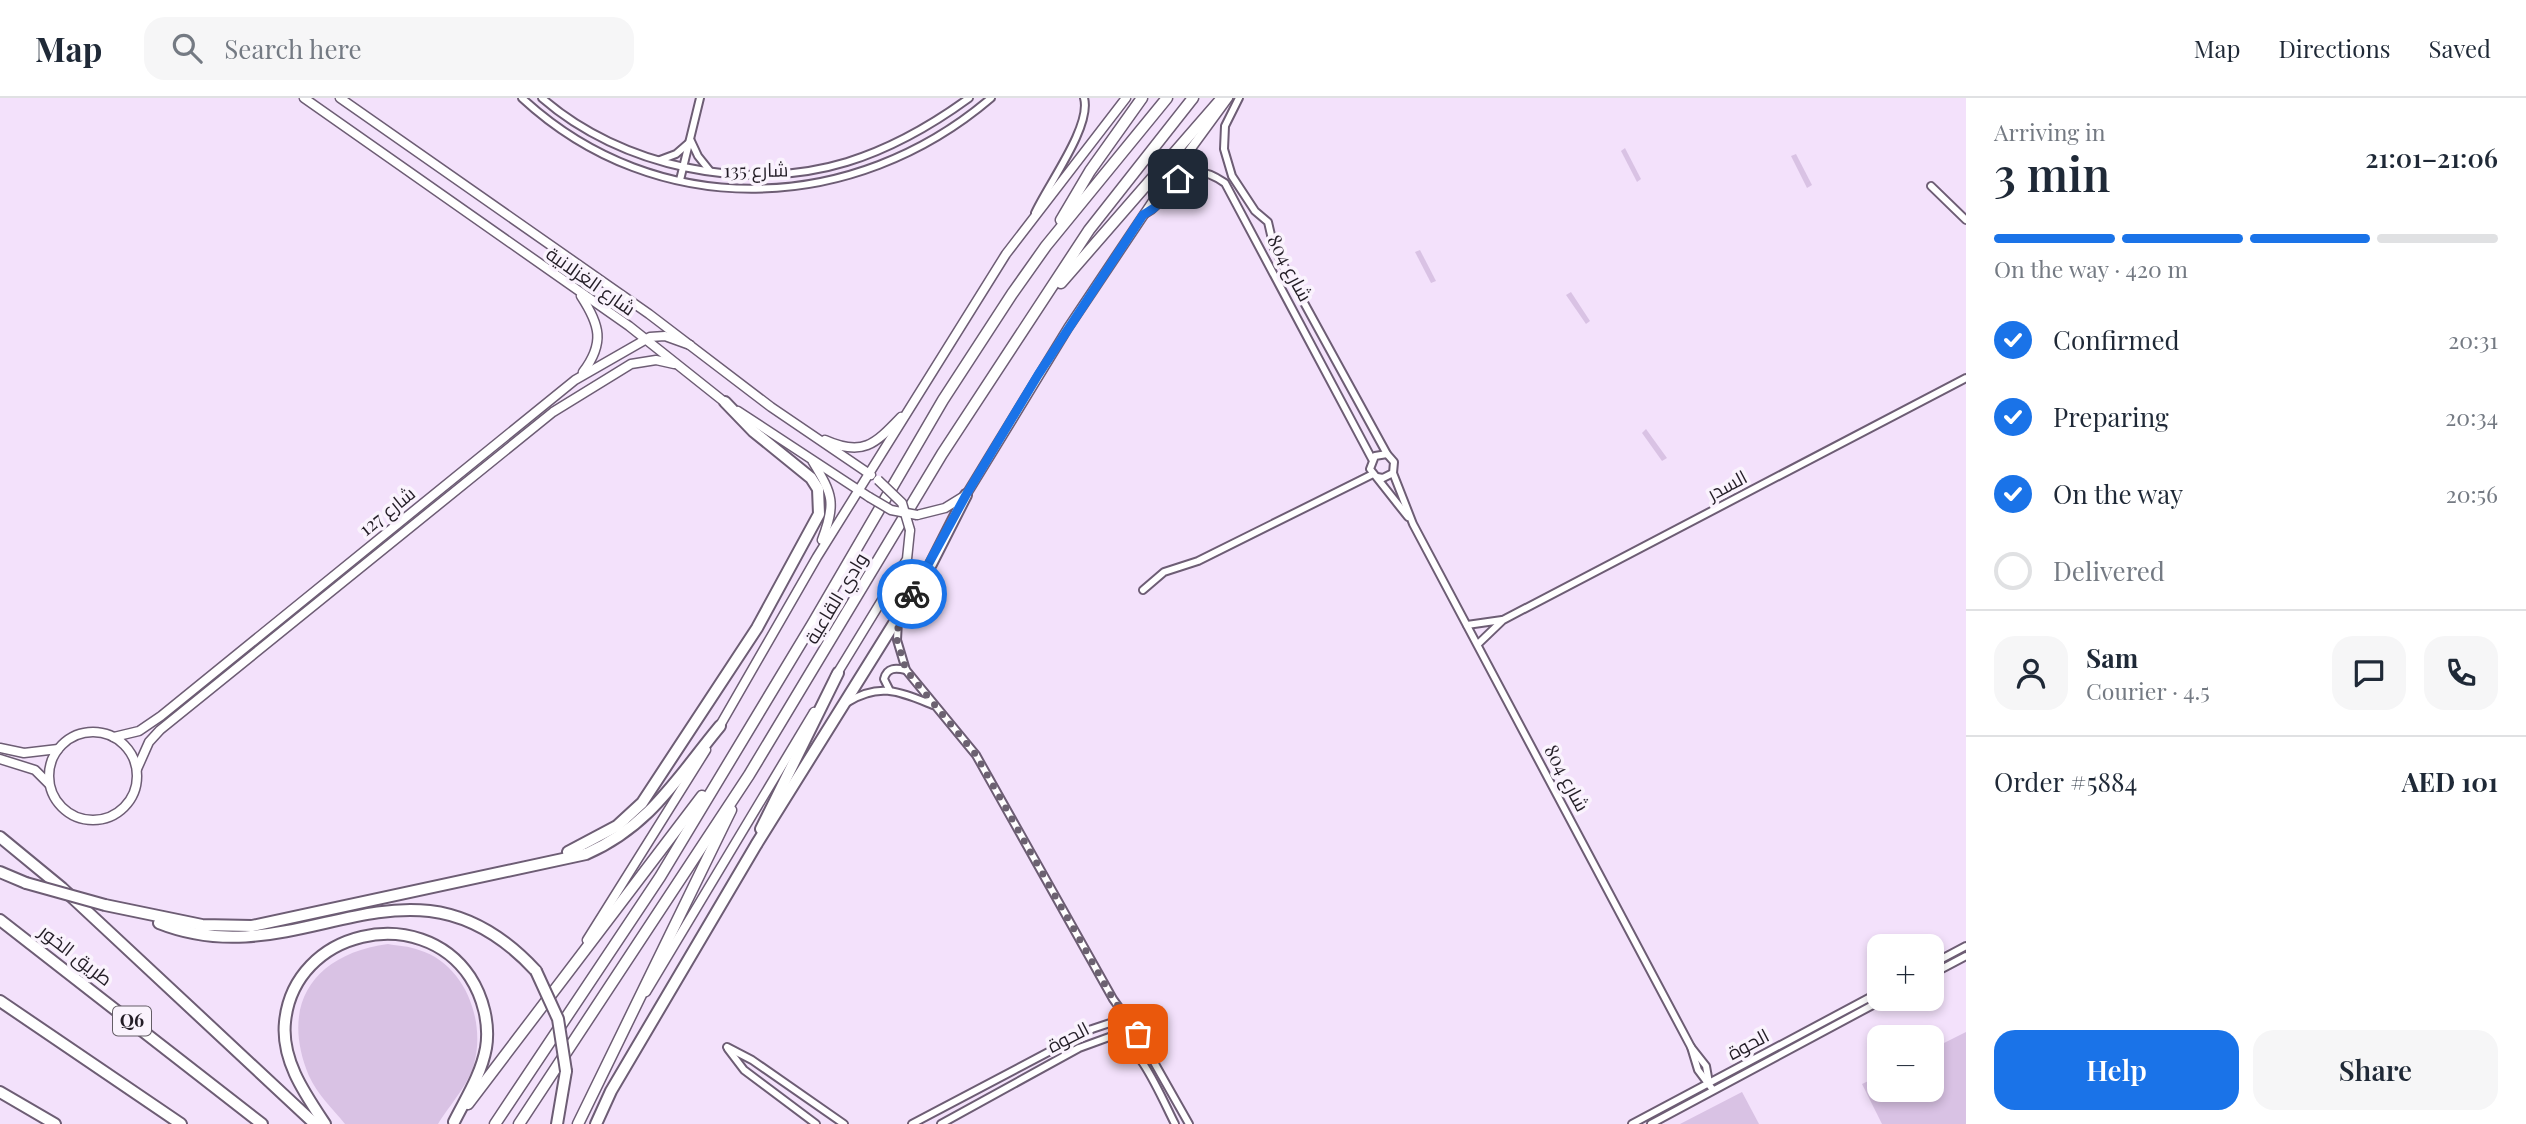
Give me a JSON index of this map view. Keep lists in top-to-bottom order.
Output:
{
  "streets": {
    "highway": ["طريق الخور", "Q6"],
    "main road": ["وادي القاعية"],
    "street": [
      "شارع 135",
      "شارع 804",
      "شارع الغزلانية",
      "السدر",
      "شارع 127",
      "الحوة"
    ]
  },
  "crossings": [
    ["شارع 804", "الحوة"],
    ["شارع الغزلانية", "شارع 127"],
    ["شارع الغزلانية", "وادي القاعية"]
  ],
  "page": {
    "header": "Map",
    "search": "Search here",
    "nav": ["Map", "Directions", "Saved"],
    "heading": ["3 min", "Arriving in", "21:01–21:06"],
    "panel": [
      "Sam",
      "Courier · 4.5",
      "Order #5884",
      "AED 101"
    ],
    "bar": "On the way · 420 m",
    "list": [
      ["Confirmed", "20:31"],
      ["Preparing", "20:34"],
      ["On the way", "20:56"],
      "Delivered"
    ],
    "map_buttons": ["+", "−"],
    "buttons": ["Help", "Share"]
  }
}
